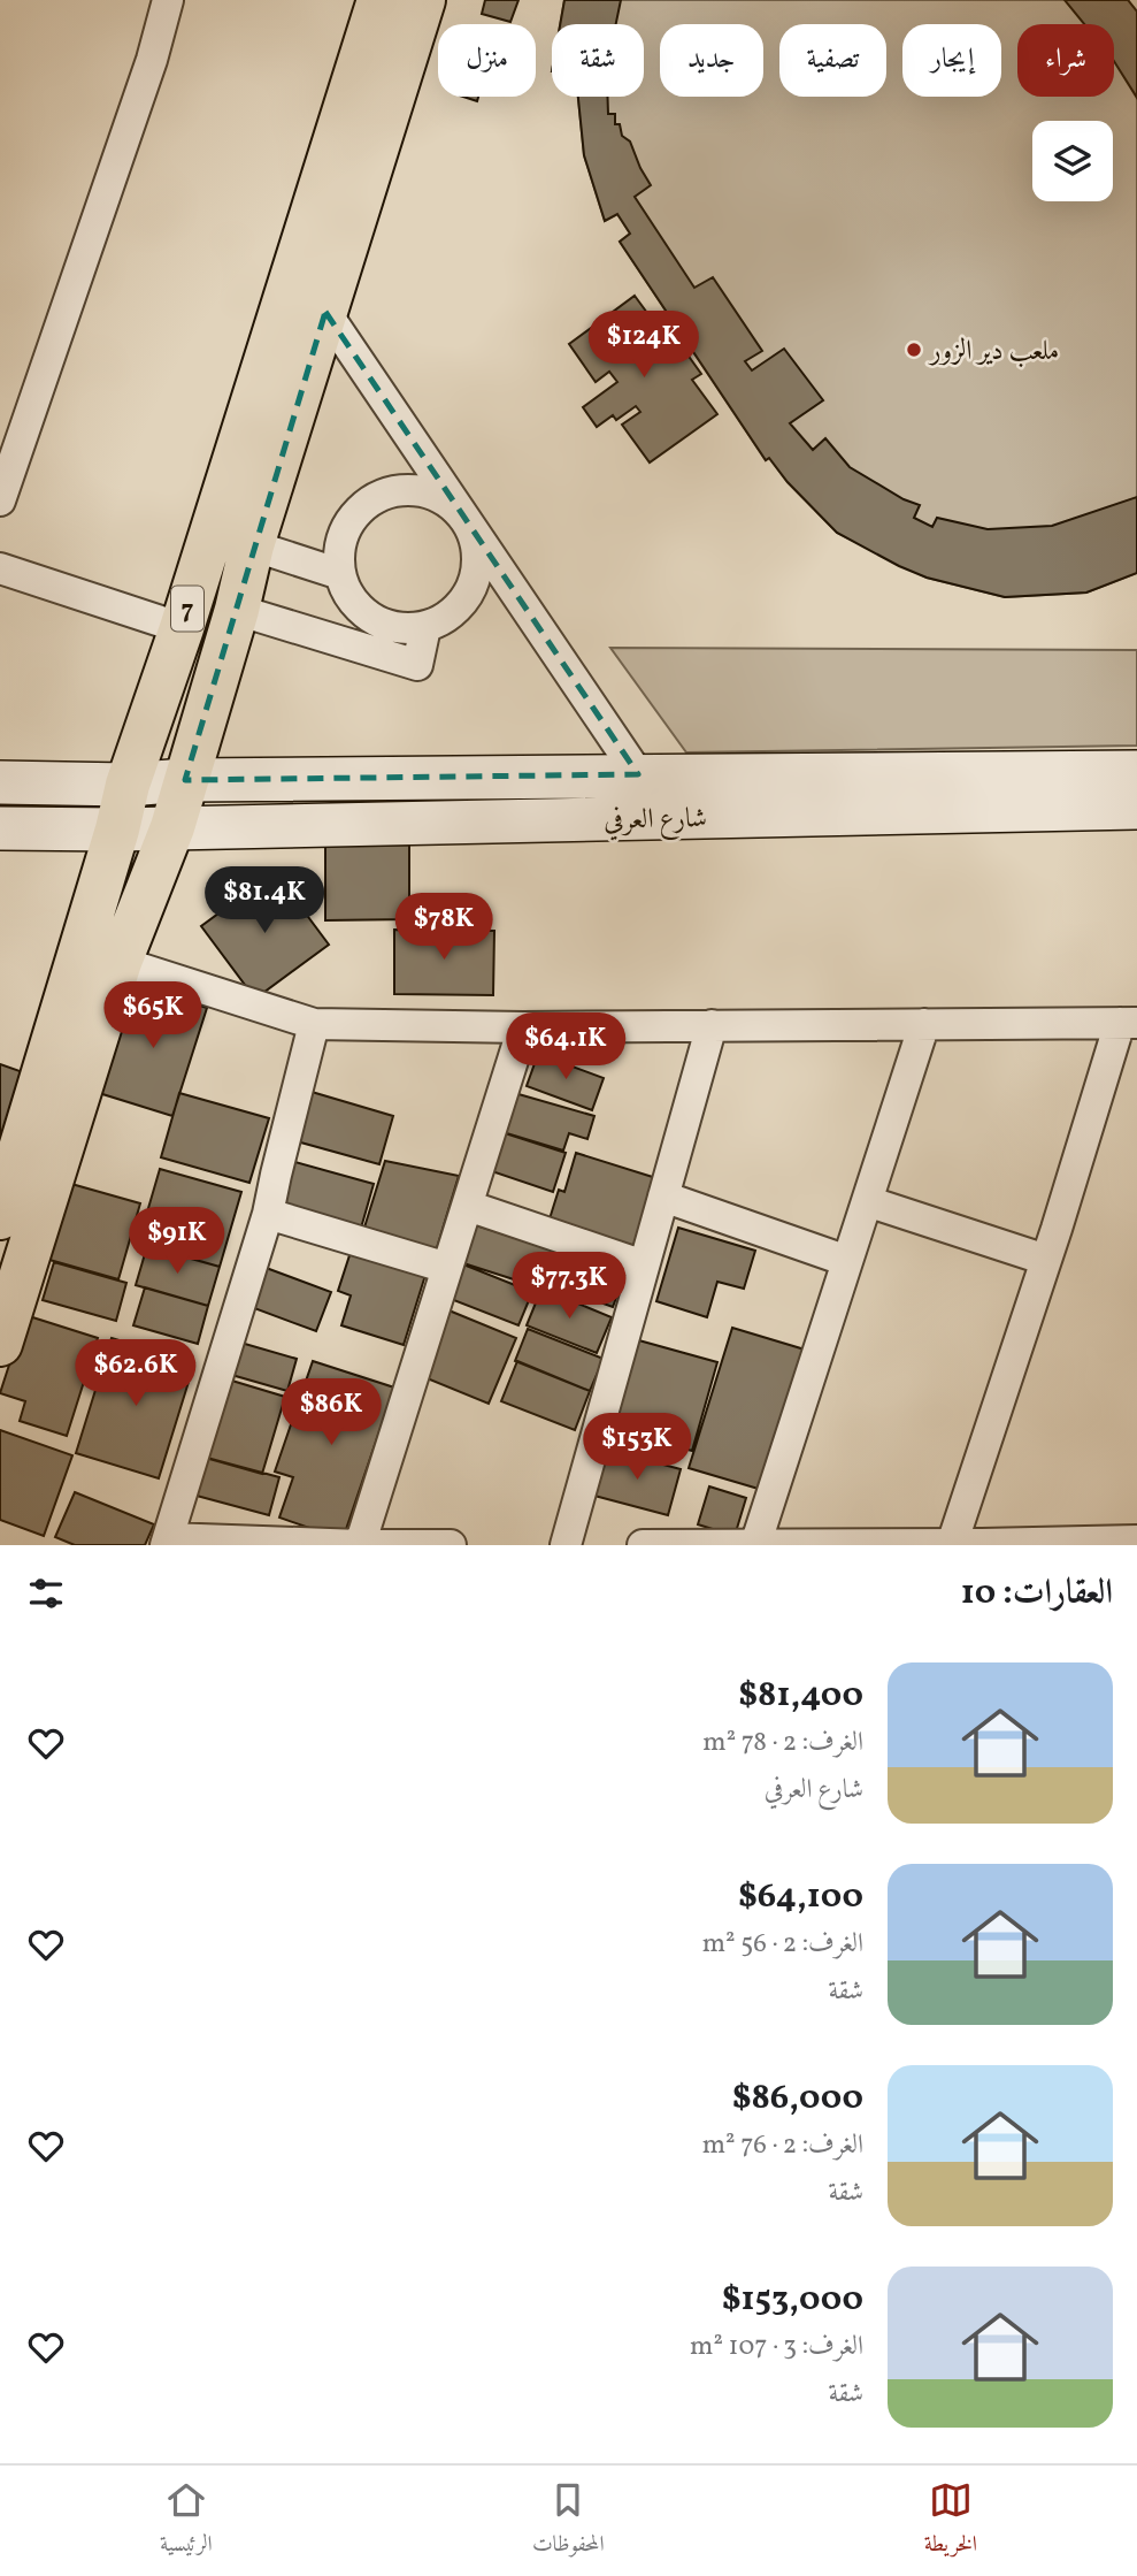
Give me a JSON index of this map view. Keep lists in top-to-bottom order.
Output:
{
  "streets": {
    "main road": ["7"],
    "street": ["شارع العرفي"]
  },
  "crossings": [
    ["7", "شارع العرفي"]
  ],
  "places": ["ملعب دير الزور"],
  "page": {
    "chip": [
      "شراء",
      "إيجار",
      "تصفية",
      "جديد",
      "شقة",
      "منزل"
    ],
    "price": [
      "$124K",
      "$81.4K",
      "$78K",
      "$65K",
      "$64.1K",
      "$91K",
      "$77.3K",
      "$62.6K",
      "$86K",
      "$153K"
    ],
    "heading": "العقارات: 10",
    "list": [
      {
        "name": "$81,400",
        "note": "الغرف: 2 · 78 m² · شارع العرفي"
      },
      {
        "name": "$64,100",
        "note": "الغرف: 2 · 56 m² · شقة"
      },
      {
        "name": "$86,000",
        "note": "الغرف: 2 · 76 m² · شقة"
      },
      {
        "name": "$153,000",
        "note": "الغرف: 3 · 107 m² · شقة"
      }
    ],
    "tabs": ["الخريطة", "المحفوظات", "الرئيسية"]
  }
}
